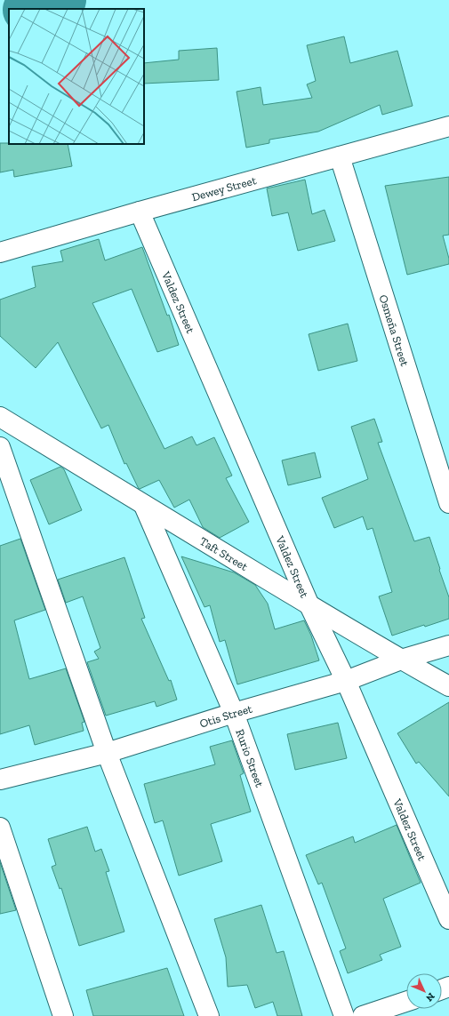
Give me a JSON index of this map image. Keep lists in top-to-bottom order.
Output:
{
  "streets": {
    "street": [
      "Dewey Street",
      "Valdez Street",
      "Osmeña Street",
      "Taft Street",
      "Otis Street",
      "Rurio Street"
    ]
  },
  "crossings": [
    ["Dewey Street", "Valdez Street"],
    ["Dewey Street", "Osmeña Street"],
    ["Valdez Street", "Taft Street"],
    ["Valdez Street", "Otis Street"],
    ["Taft Street", "Otis Street"],
    ["Taft Street", "Rurio Street"],
    ["Otis Street", "Rurio Street"]
  ],
  "north": "bottom right"
}
